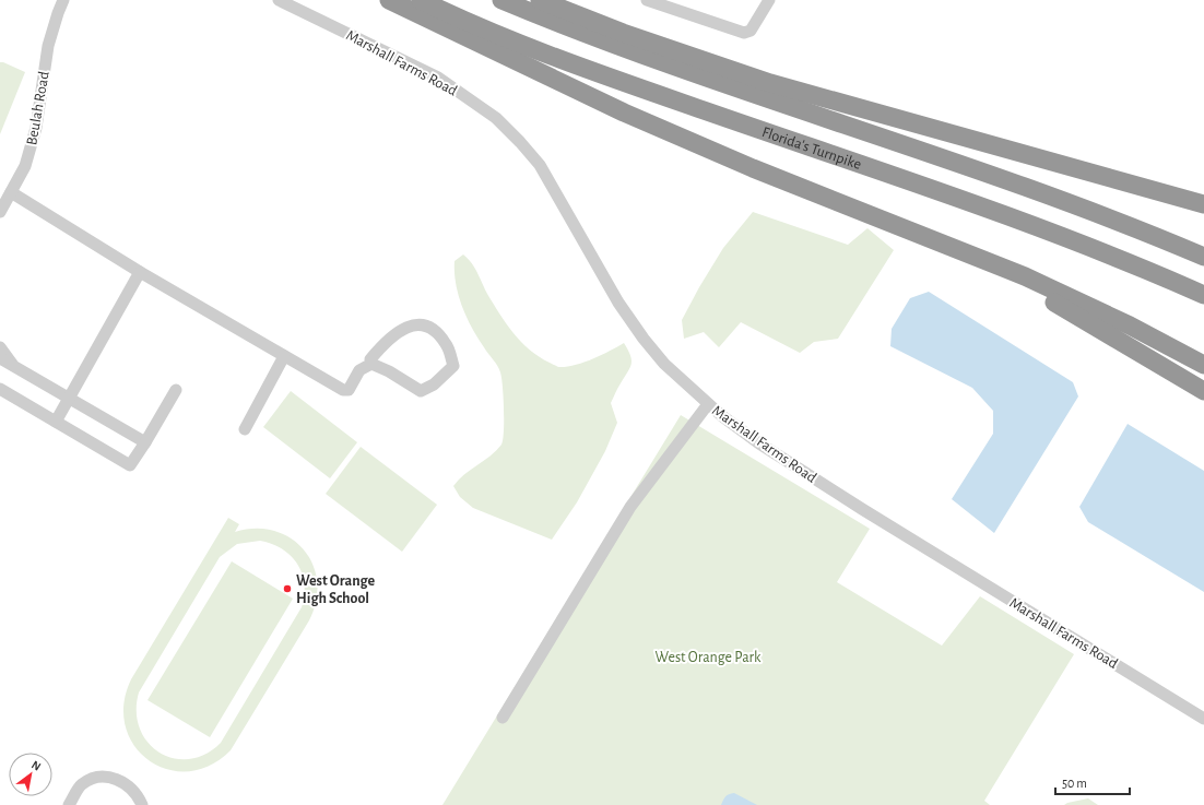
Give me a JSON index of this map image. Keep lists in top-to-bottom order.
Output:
{
  "streets": {
    "highway": ["Florida's Turnpike"],
    "street": ["Marshall Farms Road", "Beulah Road"]
  },
  "parks": ["West Orange Park"],
  "places": ["West Orange High School"],
  "scale_bar": "50 m",
  "north": "top right"
}
